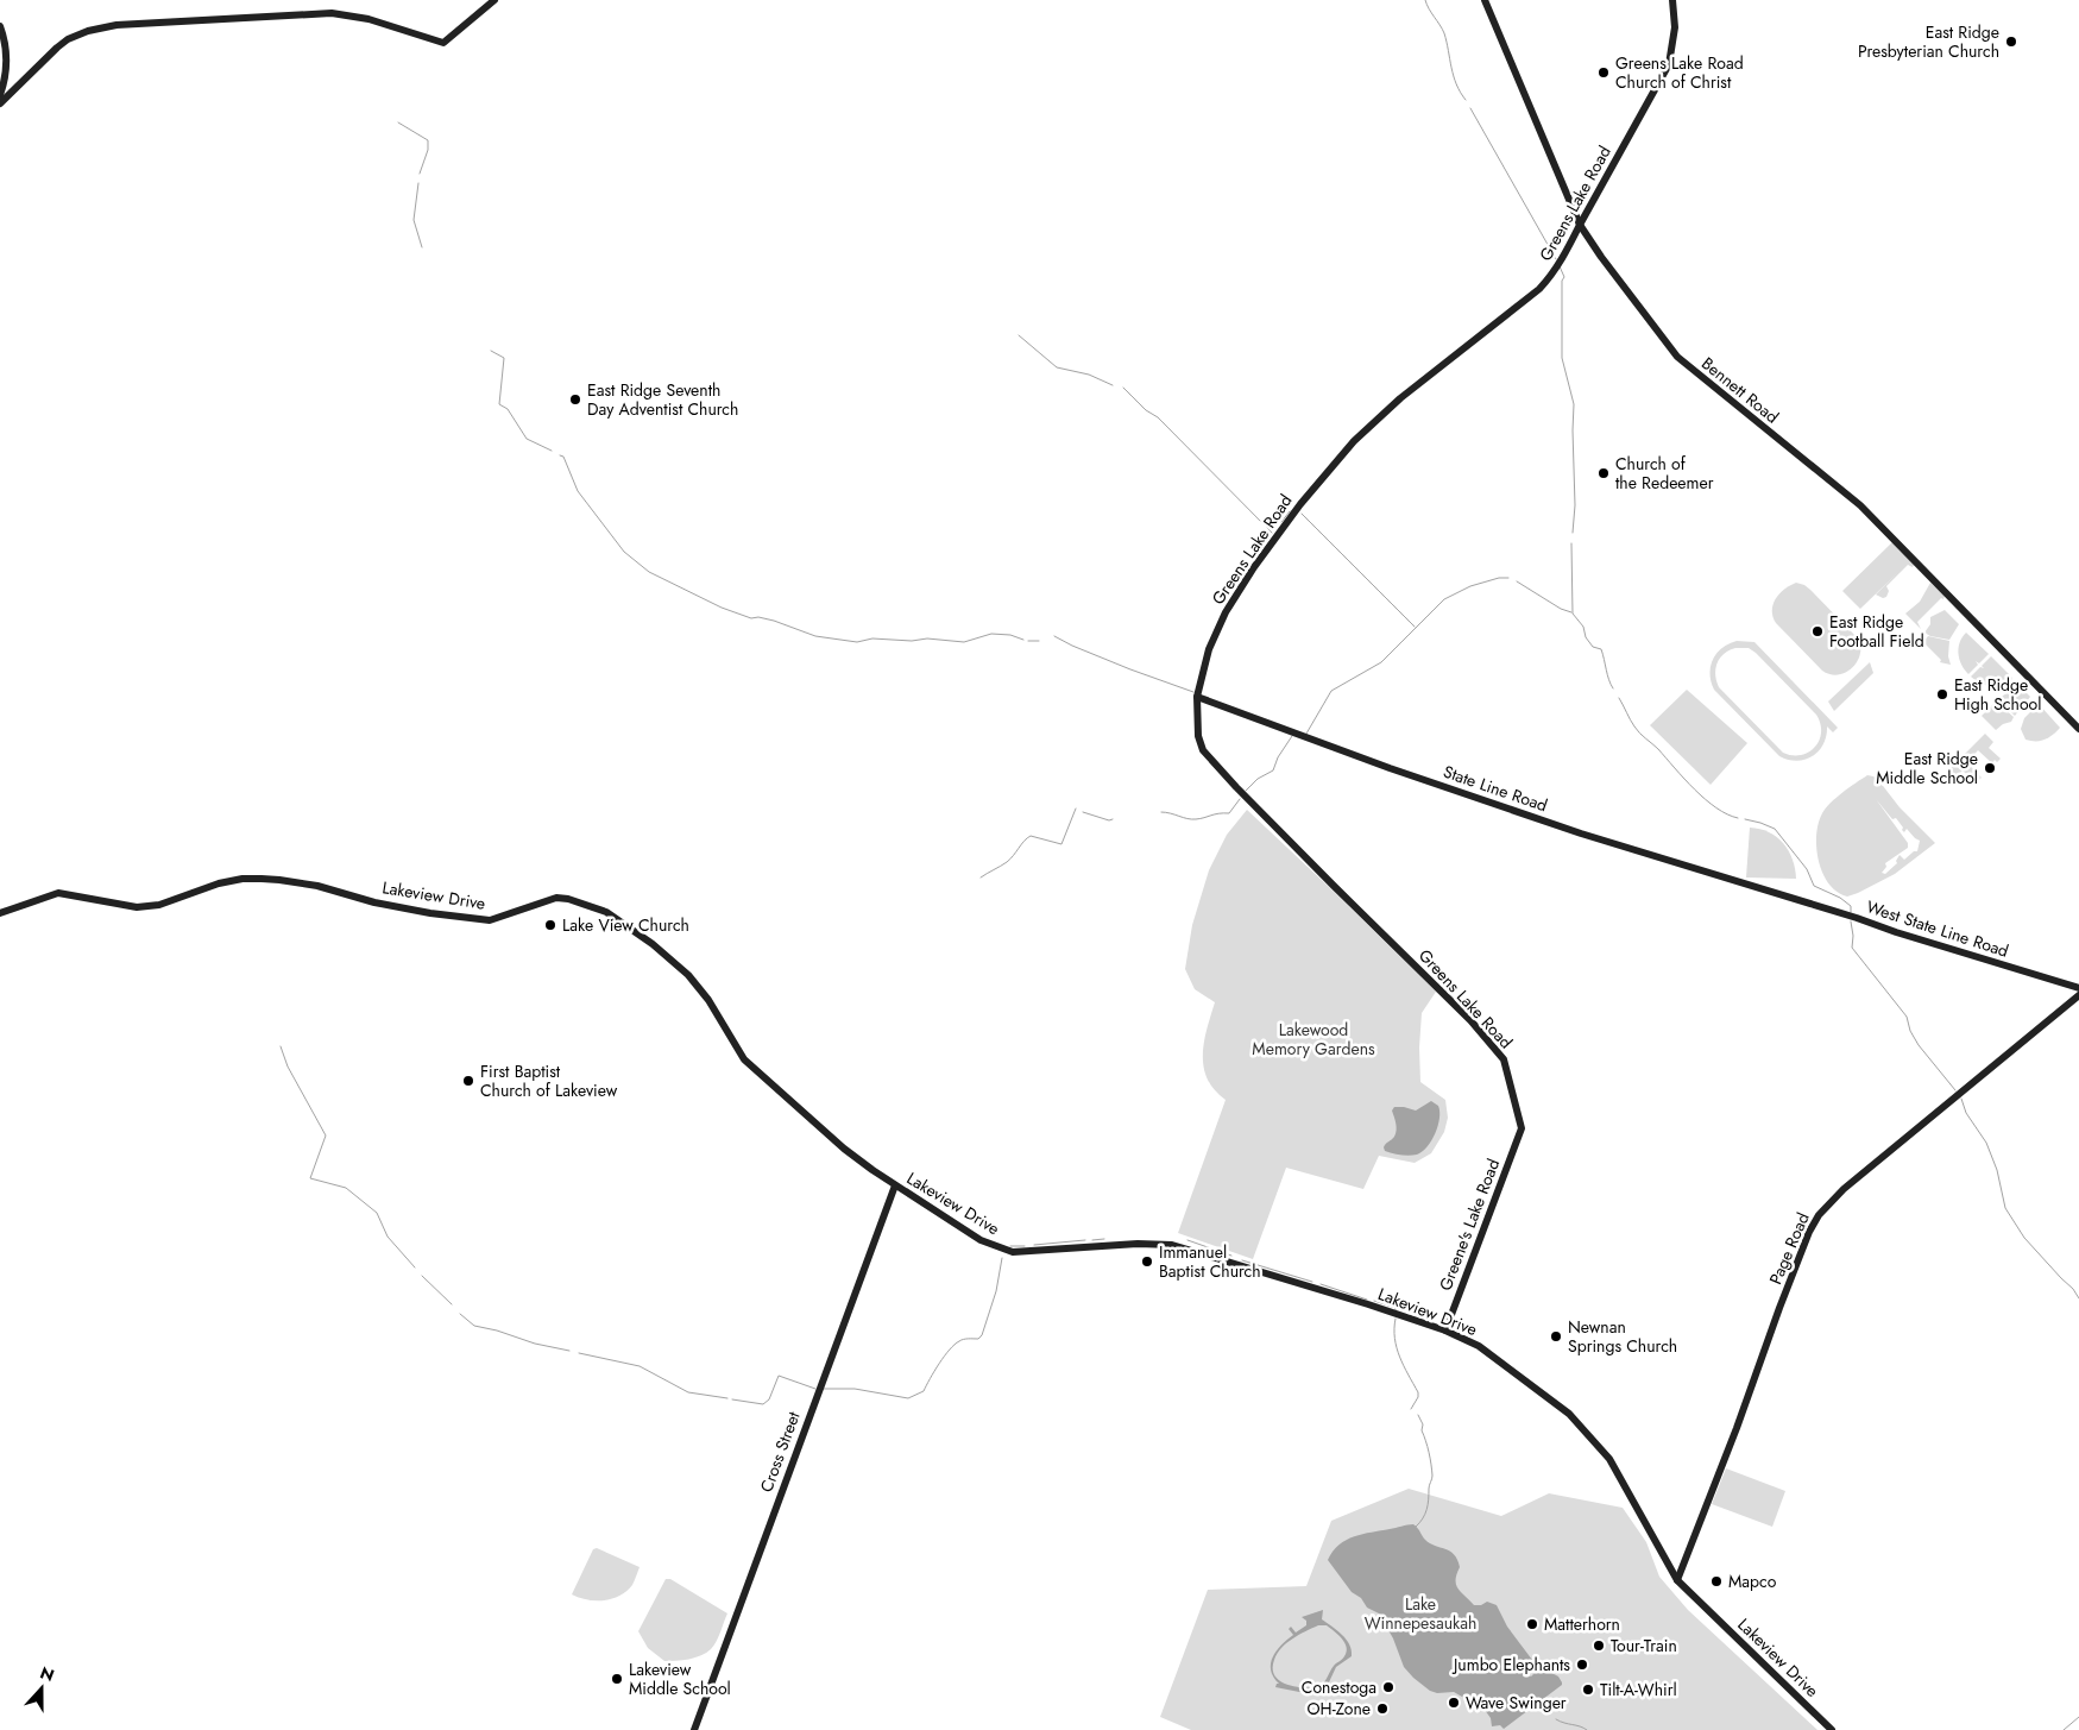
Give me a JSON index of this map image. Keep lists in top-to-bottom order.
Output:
{
  "streets": {
    "street": [
      "Greens Lake Road",
      "Bennett Road",
      "State Line Road",
      "Lakeview Drive",
      "West State Line Road",
      "Greene's Lake Road",
      "Page Road",
      "Cross Street"
    ]
  },
  "crossings": [
    ["Greens Lake Road", "Bennett Road"],
    ["Greens Lake Road", "State Line Road"],
    ["Greens Lake Road", "Greene's Lake Road"],
    ["State Line Road", "West State Line Road"],
    ["Lakeview Drive", "Greene's Lake Road"],
    ["Lakeview Drive", "Page Road"],
    ["Lakeview Drive", "Cross Street"]
  ],
  "parks": ["Lakewood Memory Gardens", "Lake Winnepesaukah"],
  "places": [
    "East Ridge Presbyterian Church",
    "Greens Lake Road Church of Christ",
    "East Ridge Seventh Day Adventist Church",
    "Church of the Redeemer",
    "East Ridge Football Field",
    "East Ridge High School",
    "East Ridge Middle School",
    "Lake View Church",
    "First Baptist Church of Lakeview",
    "Immanuel Baptist Church",
    "Newnan Springs Church",
    "Mapco",
    "Matterhorn",
    "Tour-Train",
    "Jumbo Elephants",
    "Lakeview Middle School",
    "Conestoga",
    "Tilt-A-Whirl",
    "Wave Swinger",
    "OH-Zone"
  ],
  "north": "top"
}
